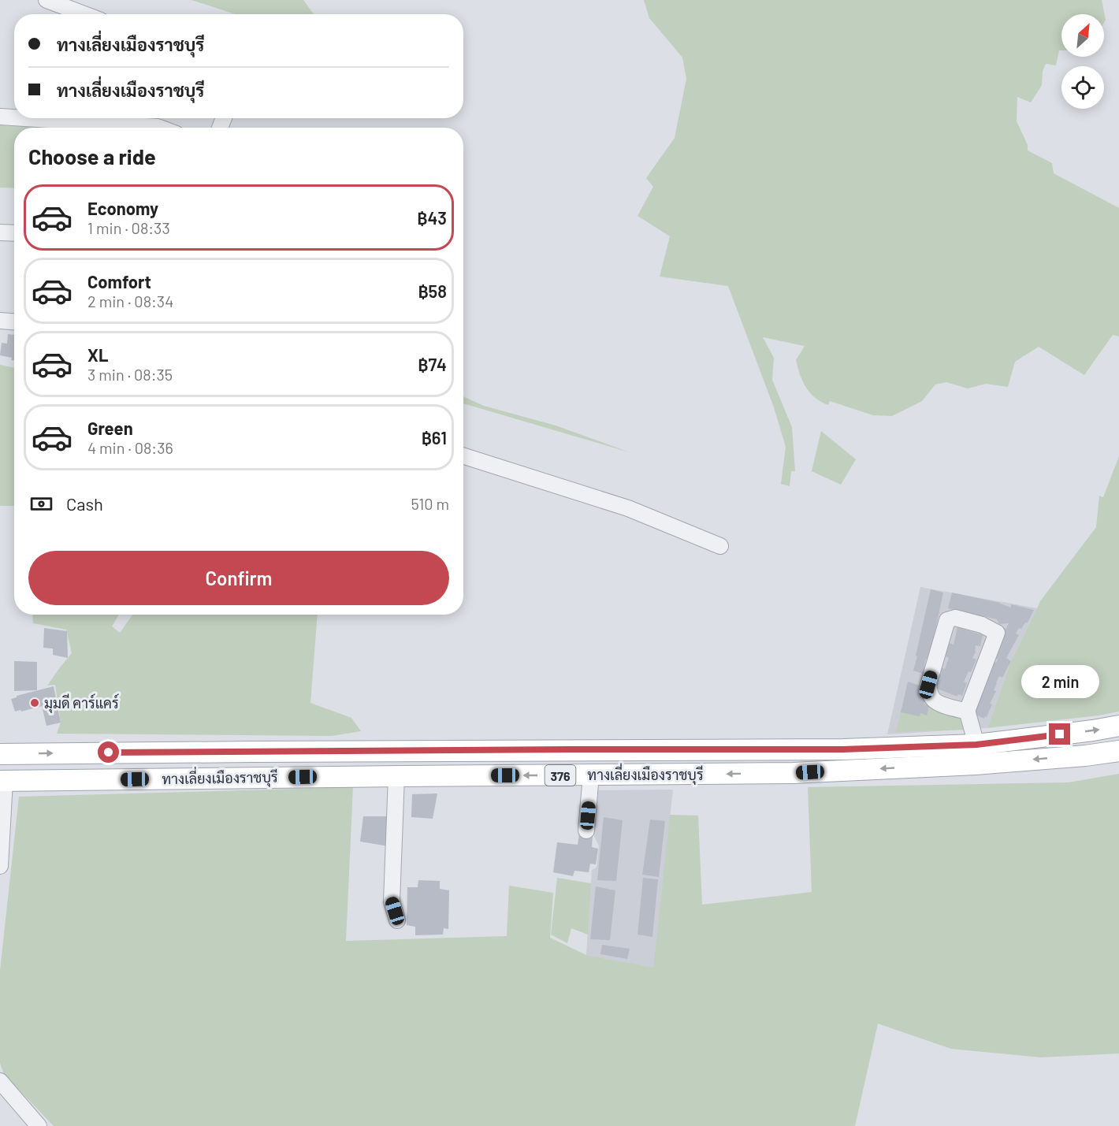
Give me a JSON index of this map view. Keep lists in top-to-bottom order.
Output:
{
  "streets": {
    "main road": ["ทางเลี่ยงเมืองราชบุรี", "376"]
  },
  "places": ["มุมดี คาร์แคร์"],
  "north": "top right",
  "page": {
    "banner": ["ทางเลี่ยงเมืองราชบุรี", "ทางเลี่ยงเมืองราชบุรี"],
    "heading": "Choose a ride",
    "list": [
      {
        "name": "Economy",
        "note": "1 min · 08:33",
        "value": "฿43"
      },
      {
        "name": "Comfort",
        "note": "2 min · 08:34",
        "value": "฿58"
      },
      {
        "name": "XL",
        "note": "3 min · 08:35",
        "value": "฿74"
      },
      {
        "name": "Green",
        "note": "4 min · 08:36",
        "value": "฿61"
      }
    ],
    "pay": ["Cash", "510 m"],
    "buttons": "Confirm",
    "bubble": "2 min"
  }
}
